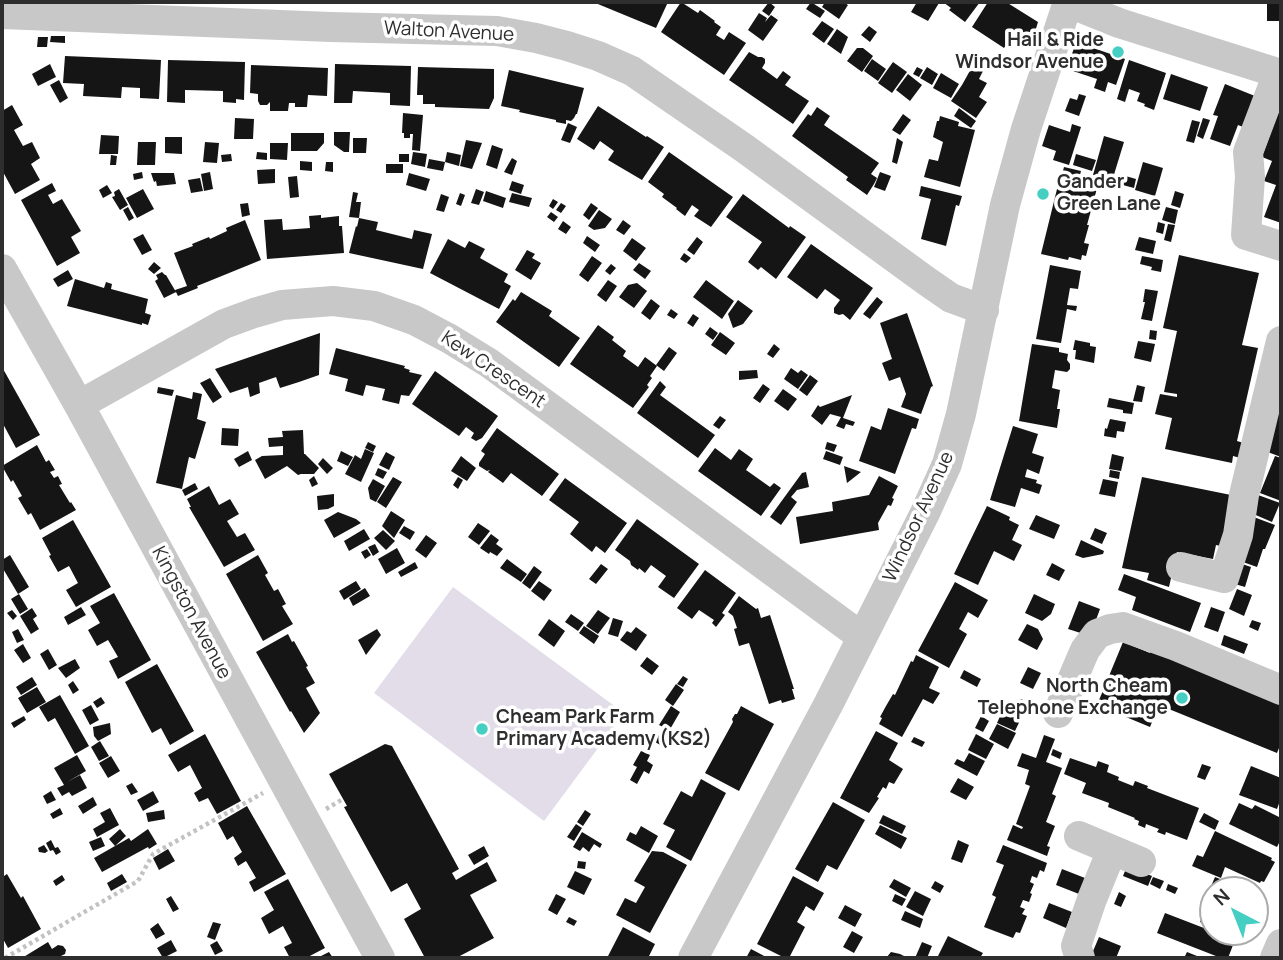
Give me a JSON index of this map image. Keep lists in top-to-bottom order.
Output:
{
  "streets": {
    "street": [
      "Walton Avenue",
      "Kew Crescent",
      "Windsor Avenue",
      "Kingston Avenue"
    ]
  },
  "crossings": [
    ["Walton Avenue", "Windsor Avenue"],
    ["Kew Crescent", "Windsor Avenue"],
    ["Kew Crescent", "Kingston Avenue"]
  ],
  "places": [
    "Hail & Ride Windsor Avenue",
    "Gander Green Lane",
    "North Cheam Telephone Exchange",
    "Cheam Park Farm Primary Academy (KS2)"
  ],
  "north": "top left"
}
